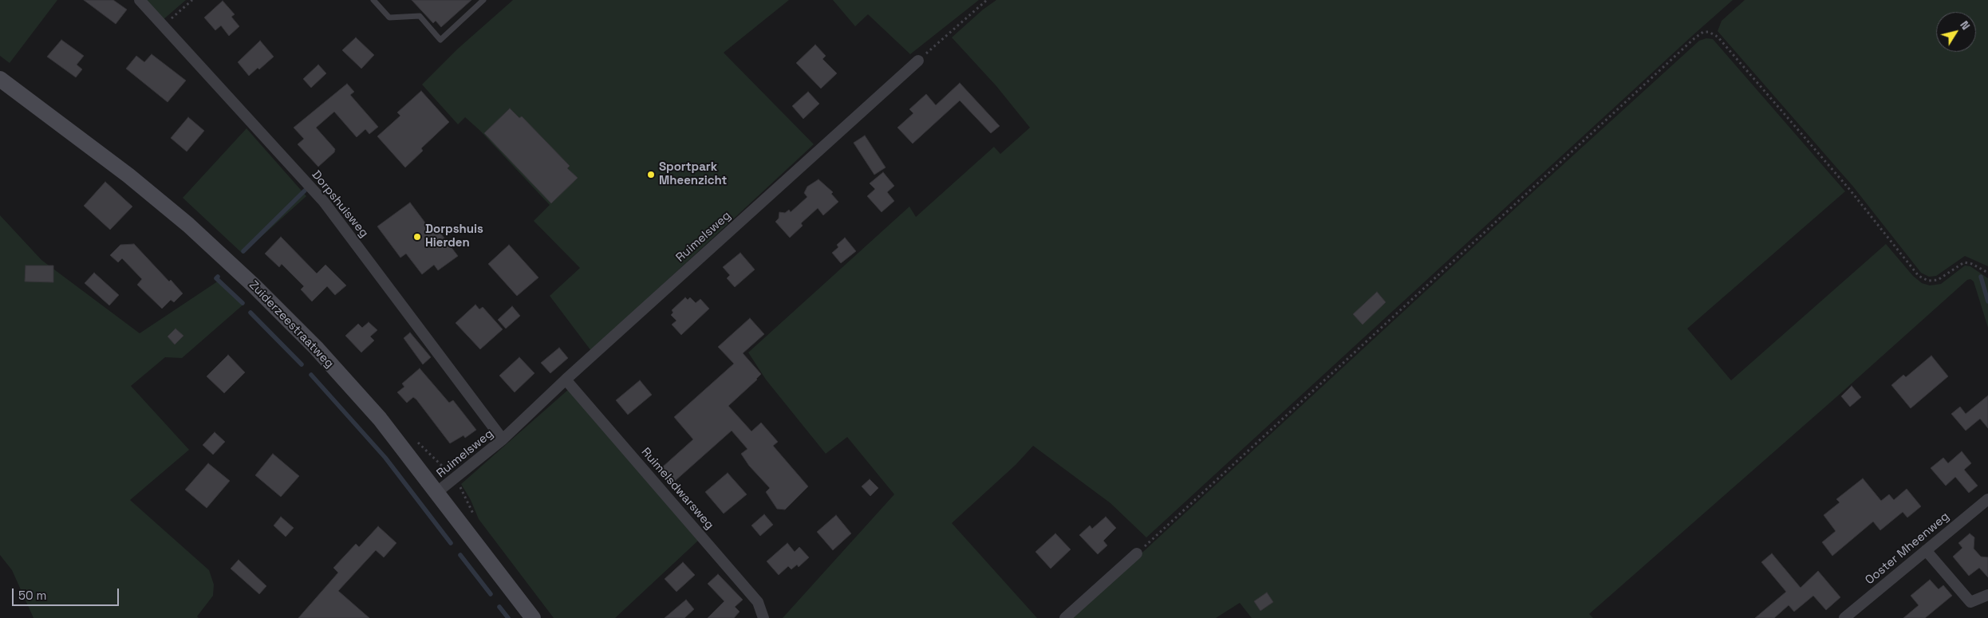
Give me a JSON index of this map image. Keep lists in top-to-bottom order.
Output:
{
  "streets": {
    "main road": ["Zuiderzeestraatweg"],
    "street": [
      "Dorpshuisweg",
      "Ruimelsweg",
      "Ruimelsdwarsweg",
      "Ooster Mheenweg"
    ]
  },
  "crossings": [
    ["Dorpshuisweg", "Ruimelsweg"],
    ["Ruimelsweg", "Zuiderzeestraatweg"],
    ["Ruimelsweg", "Ruimelsdwarsweg"]
  ],
  "places": ["Sportpark Mheenzicht", "Dorpshuis Hierden"],
  "scale_bar": "50 m",
  "north": "top right"
}
